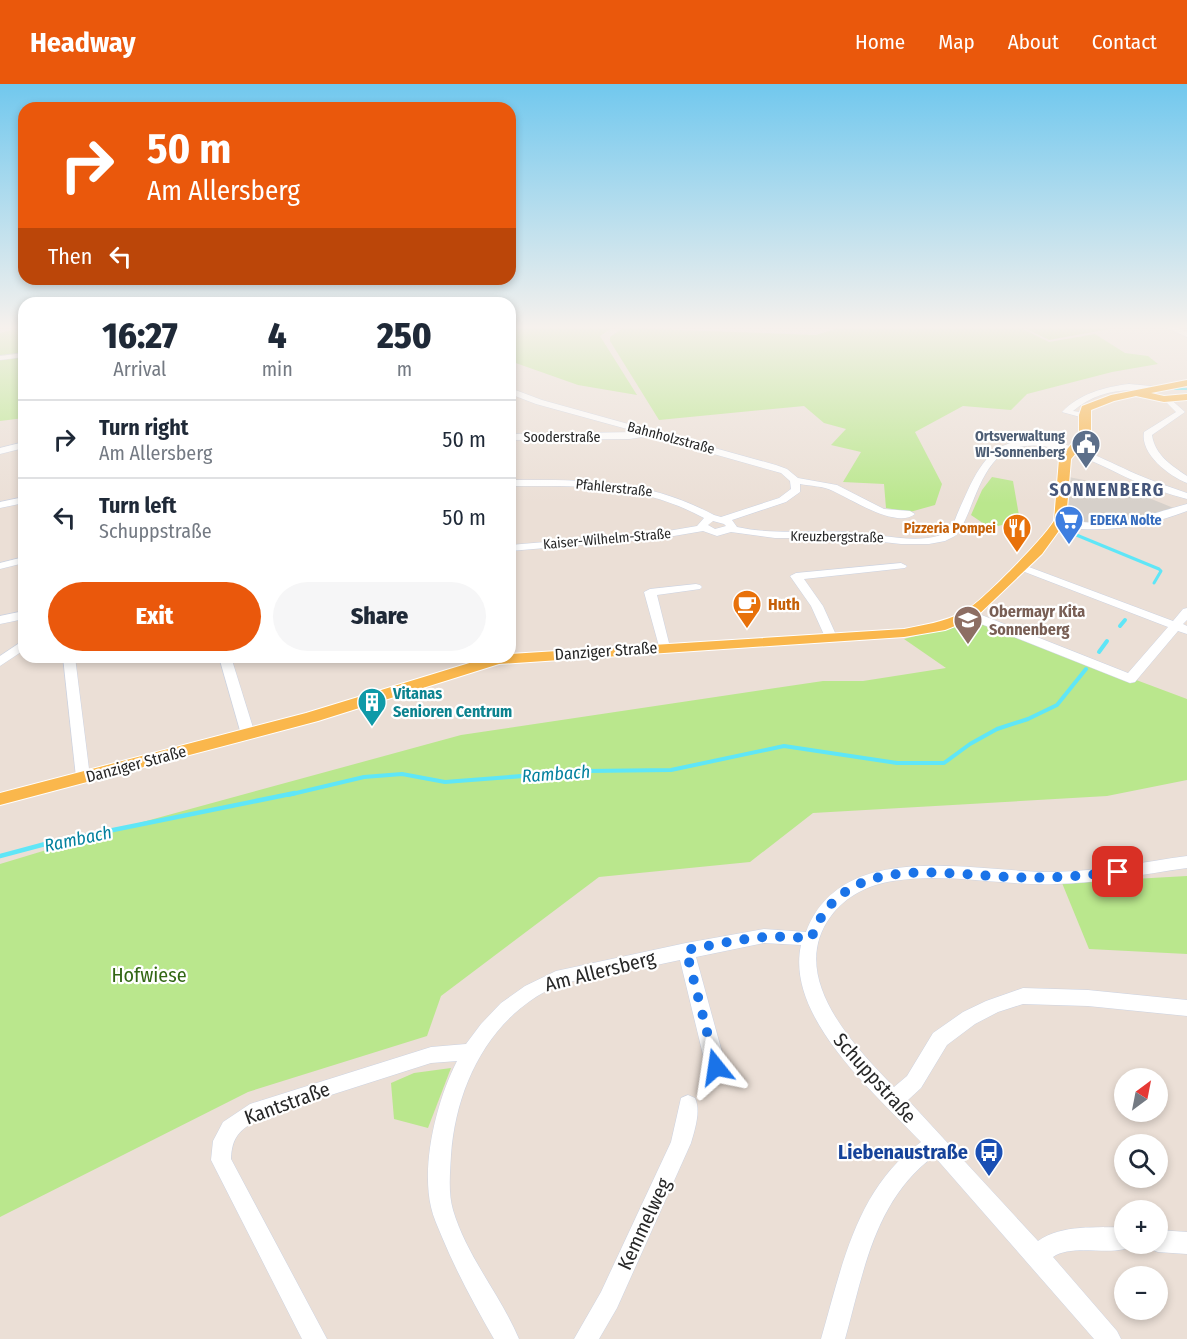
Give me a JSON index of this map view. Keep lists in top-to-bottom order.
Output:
{
  "streets": {
    "main road": ["Danziger Straße"],
    "street": [
      "Sooderstraße",
      "Bahnholzstraße",
      "Pfahlerstraße",
      "Kreuzbergstraße",
      "Kaiser-Wilhelm-Straße",
      "Am Allersberg",
      "Schuppstraße",
      "Kantstraße",
      "Kemmelweg"
    ]
  },
  "crossings": [
    ["Sooderstraße", "Bahnholzstraße"],
    ["Kreuzbergstraße", "Kaiser-Wilhelm-Straße"],
    ["Am Allersberg", "Schuppstraße"],
    ["Am Allersberg", "Kantstraße"]
  ],
  "districts": ["SONNENBERG"],
  "water": ["Rambach"],
  "parks": ["Hofwiese"],
  "places": {
    "public building": ["Ortsverwaltung WI-Sonnenberg"],
    "supermarket": ["EDEKA Nolte"],
    "restaurant": ["Pizzeria Pompei"],
    "cafe": ["Huth"],
    "school or university": ["Obermayr Kita Sonnenberg"],
    "building": ["Vitanas Senioren Centrum"],
    "bus stop": ["Liebenaustraße"]
  },
  "north": "top right",
  "page": {
    "header": "Headway",
    "nav": [
      "Home",
      "Map",
      "About",
      "Contact"
    ],
    "turn": ["50 m", "Am Allersberg"],
    "then": "Then",
    "eta": [
      "16:27",
      "Arrival",
      "4",
      "min",
      "250",
      "m"
    ],
    "list": [
      {
        "name": "Turn right",
        "note": "Am Allersberg",
        "value": "50 m"
      },
      {
        "name": "Turn left",
        "note": "Schuppstraße",
        "value": "50 m"
      }
    ],
    "buttons": ["Exit", "Share"],
    "map_buttons": ["+", "−"]
  }
}
